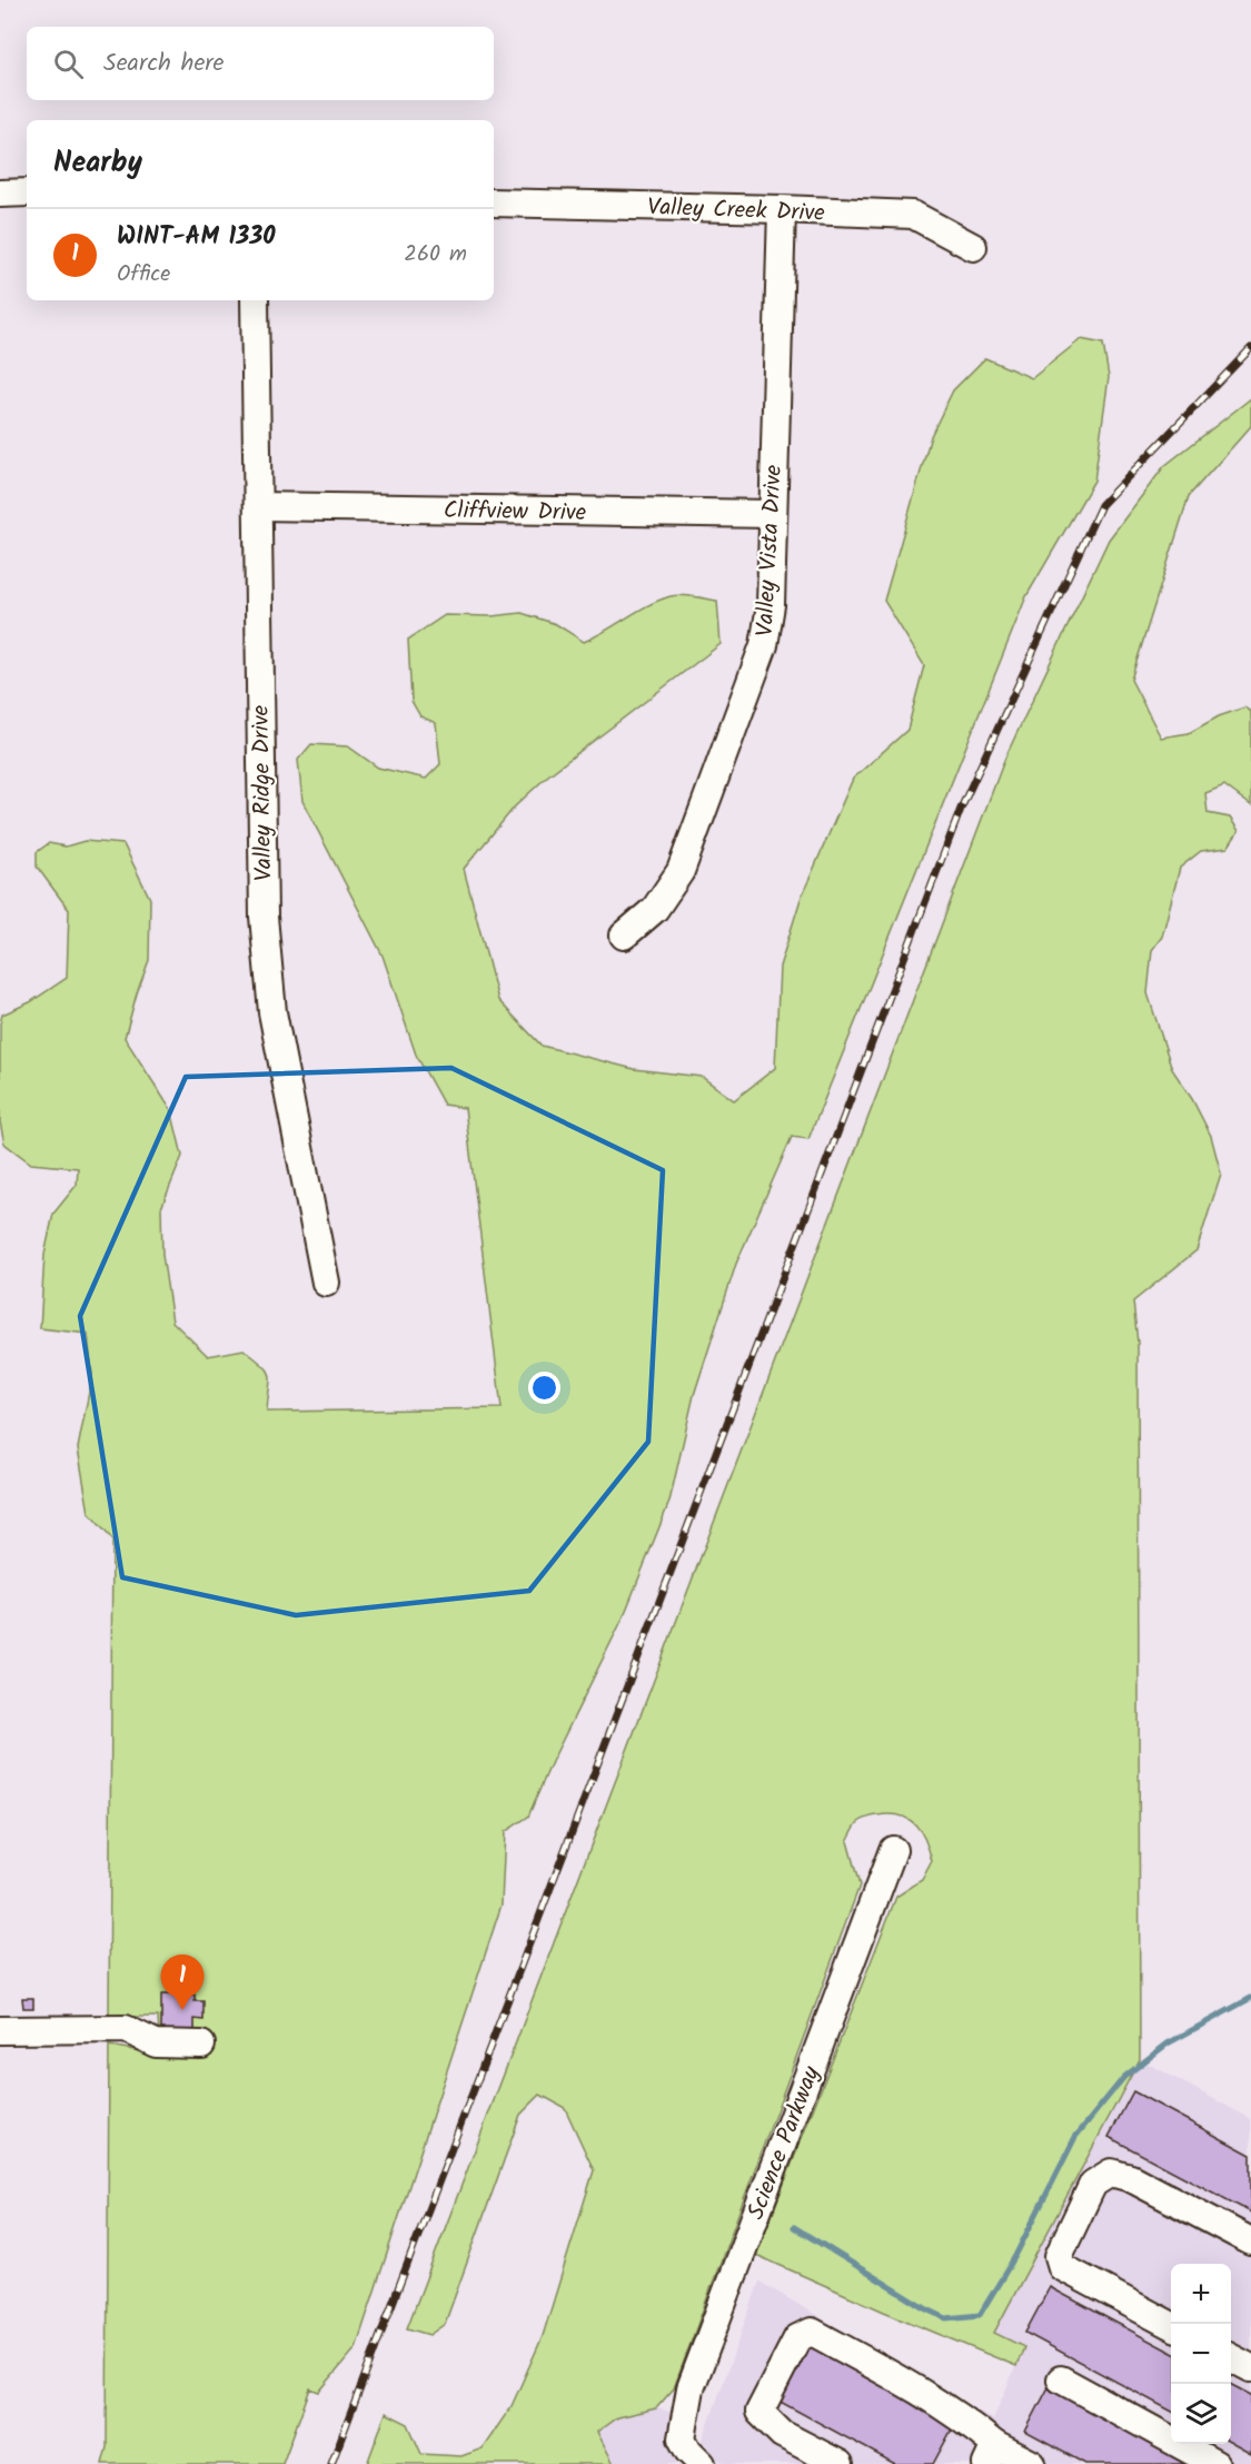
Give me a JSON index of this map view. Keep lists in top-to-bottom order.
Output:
{
  "streets": {
    "street": [
      "Valley Creek Drive",
      "Cliffview Drive",
      "Valley Vista Drive",
      "Valley Ridge Drive",
      "Science Parkway"
    ]
  },
  "crossings": [
    ["Valley Creek Drive", "Valley Vista Drive"],
    ["Cliffview Drive", "Valley Vista Drive"],
    ["Cliffview Drive", "Valley Ridge Drive"]
  ],
  "page": {
    "search": "Search here",
    "heading": "Nearby",
    "list": [
      {
        "mark": "1",
        "name": "WINT-AM 1330",
        "note": "Office",
        "value": "260 m"
      }
    ],
    "pins": "1",
    "map_buttons": ["+", "−"]
  }
}
